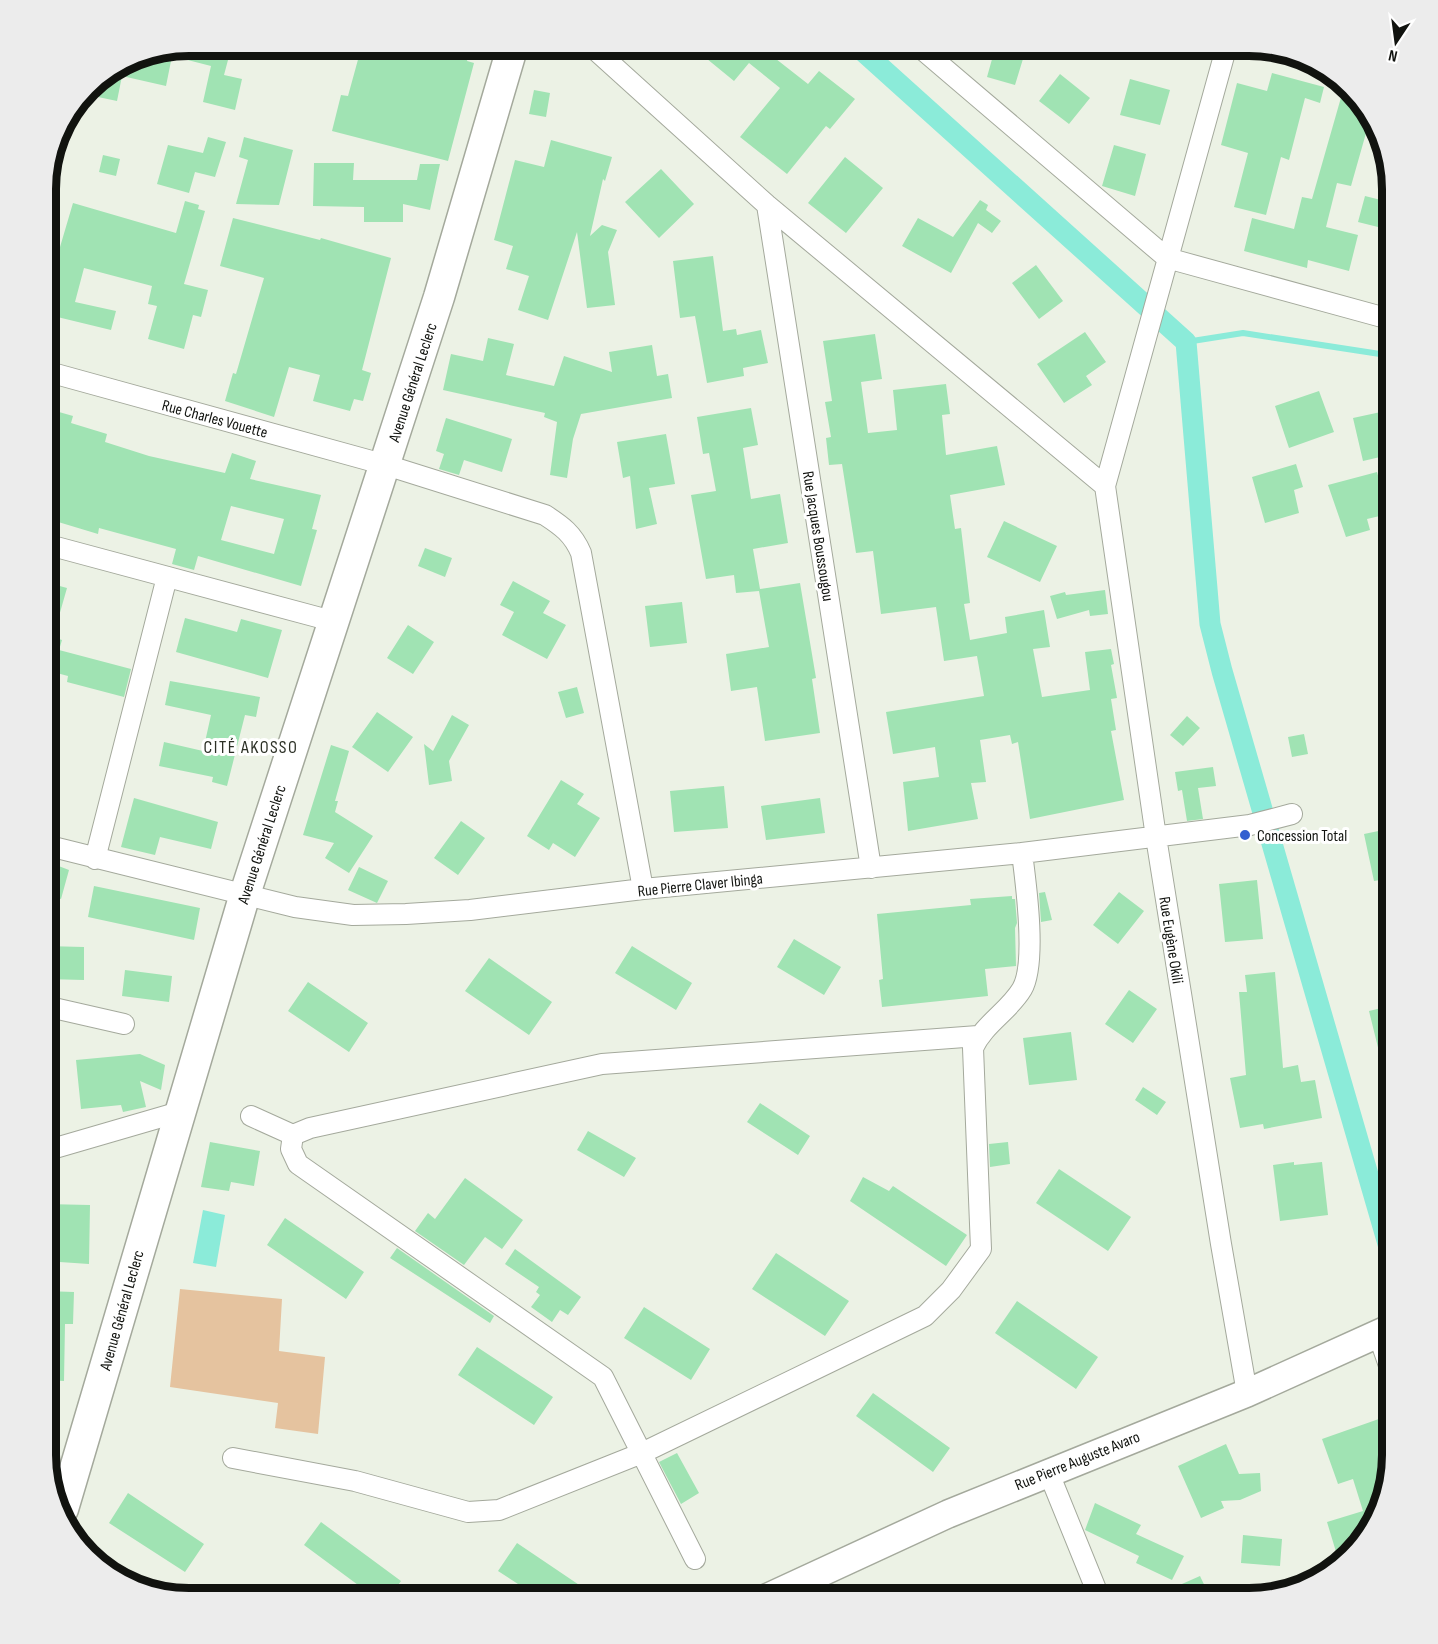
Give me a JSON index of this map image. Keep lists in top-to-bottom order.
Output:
{
  "streets": {
    "main road": ["Avenue Général Leclerc"],
    "street": [
      "Rue Charles Vouette",
      "Rue Jacques Boussougou",
      "Rue Pierre Claver Ibinga",
      "Rue Eugène Okili",
      "Rue Pierre Auguste Avaro"
    ]
  },
  "crossings": [
    ["Avenue Général Leclerc", "Rue Charles Vouette"],
    ["Avenue Général Leclerc", "Rue Pierre Claver Ibinga"],
    ["Rue Charles Vouette", "Rue Pierre Claver Ibinga"],
    ["Rue Jacques Boussougou", "Rue Pierre Claver Ibinga"],
    ["Rue Pierre Claver Ibinga", "Rue Eugène Okili"],
    ["Rue Eugène Okili", "Rue Pierre Auguste Avaro"]
  ],
  "districts": ["CITÉ AKOSSO"],
  "places": ["Concession Total"],
  "north": "bottom"
}
